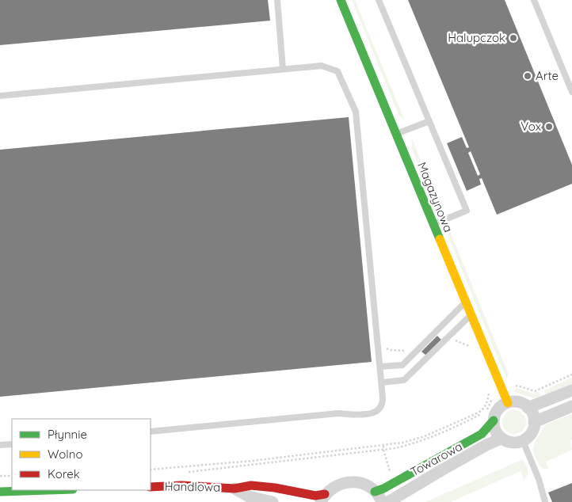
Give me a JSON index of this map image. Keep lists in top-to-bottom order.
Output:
{
  "streets": {
    "street": ["Magazynowa", "Towarowa", "Handlowa"]
  },
  "crossings": [
    ["Magazynowa", "Towarowa"]
  ],
  "places": ["Halupczok", "Arte", "Vox"],
  "legend": ["Płynnie", "Wolno", "Korek"]
}
